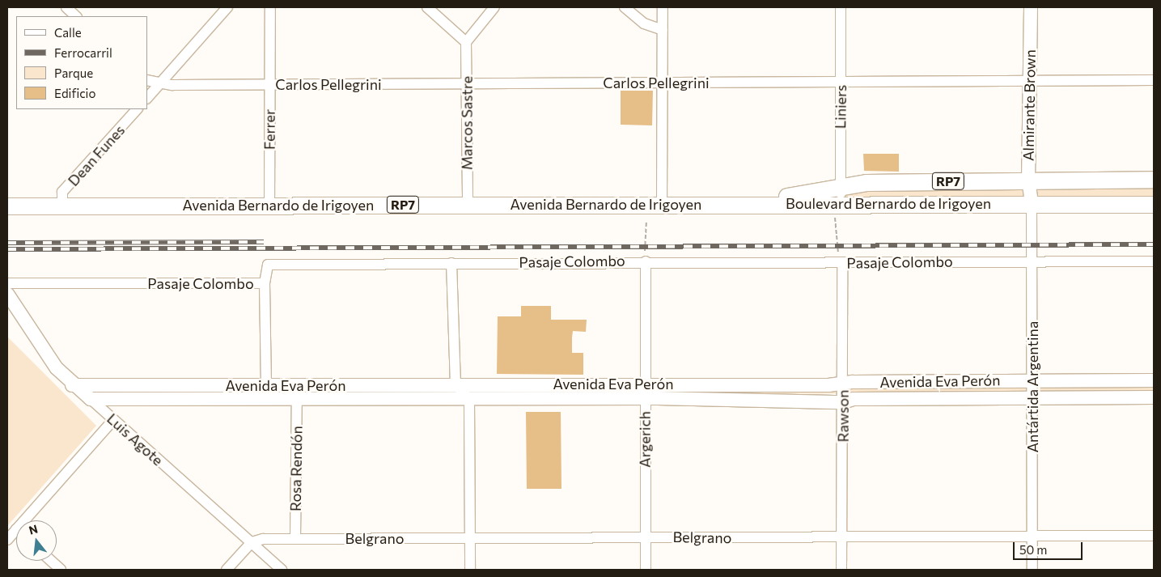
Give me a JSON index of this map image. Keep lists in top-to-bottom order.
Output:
{
  "streets": {
    "main road": ["RP7", "Boulevard Bernardo de Irigoyen", "Avenida Bernardo de Irigoyen"],
    "street": [
      "Carlos Pellegrini",
      "Almirante Brown",
      "Liniers",
      "Marcos Sastre",
      "Ferrer",
      "Dean Funes",
      "Pasaje Colombo",
      "Avenida Eva Perón",
      "Antártida Argentina",
      "Rawson",
      "Luis Agote",
      "Argerich",
      "Rosa Rendón",
      "Belgrano"
    ]
  },
  "crossings": [
    ["Carlos Pellegrini", "Almirante Brown"],
    ["Carlos Pellegrini", "Liniers"],
    ["Carlos Pellegrini", "Marcos Sastre"],
    ["Carlos Pellegrini", "Ferrer"],
    ["Almirante Brown", "Boulevard Bernardo de Irigoyen"],
    ["Almirante Brown", "Antártida Argentina"],
    ["Liniers", "Boulevard Bernardo de Irigoyen"],
    ["Marcos Sastre", "Avenida Bernardo de Irigoyen"],
    ["Ferrer", "Avenida Bernardo de Irigoyen"],
    ["Dean Funes", "Avenida Bernardo de Irigoyen"],
    ["Boulevard Bernardo de Irigoyen", "Avenida Bernardo de Irigoyen"],
    ["Boulevard Bernardo de Irigoyen", "Antártida Argentina"],
    ["Pasaje Colombo", "Antártida Argentina"],
    ["Pasaje Colombo", "Rawson"],
    ["Pasaje Colombo", "Argerich"],
    ["Avenida Eva Perón", "Antártida Argentina"],
    ["Avenida Eva Perón", "Rawson"],
    ["Avenida Eva Perón", "Luis Agote"],
    ["Avenida Eva Perón", "Argerich"],
    ["Avenida Eva Perón", "Rosa Rendón"],
    ["Antártida Argentina", "Belgrano"],
    ["Rawson", "Belgrano"],
    ["Luis Agote", "Belgrano"],
    ["Argerich", "Belgrano"],
    ["Rosa Rendón", "Belgrano"]
  ],
  "legend": [
    "Calle",
    "Ferrocarril",
    "Parque",
    "Edificio"
  ],
  "scale_bar": "50 m",
  "north": "top"
}
